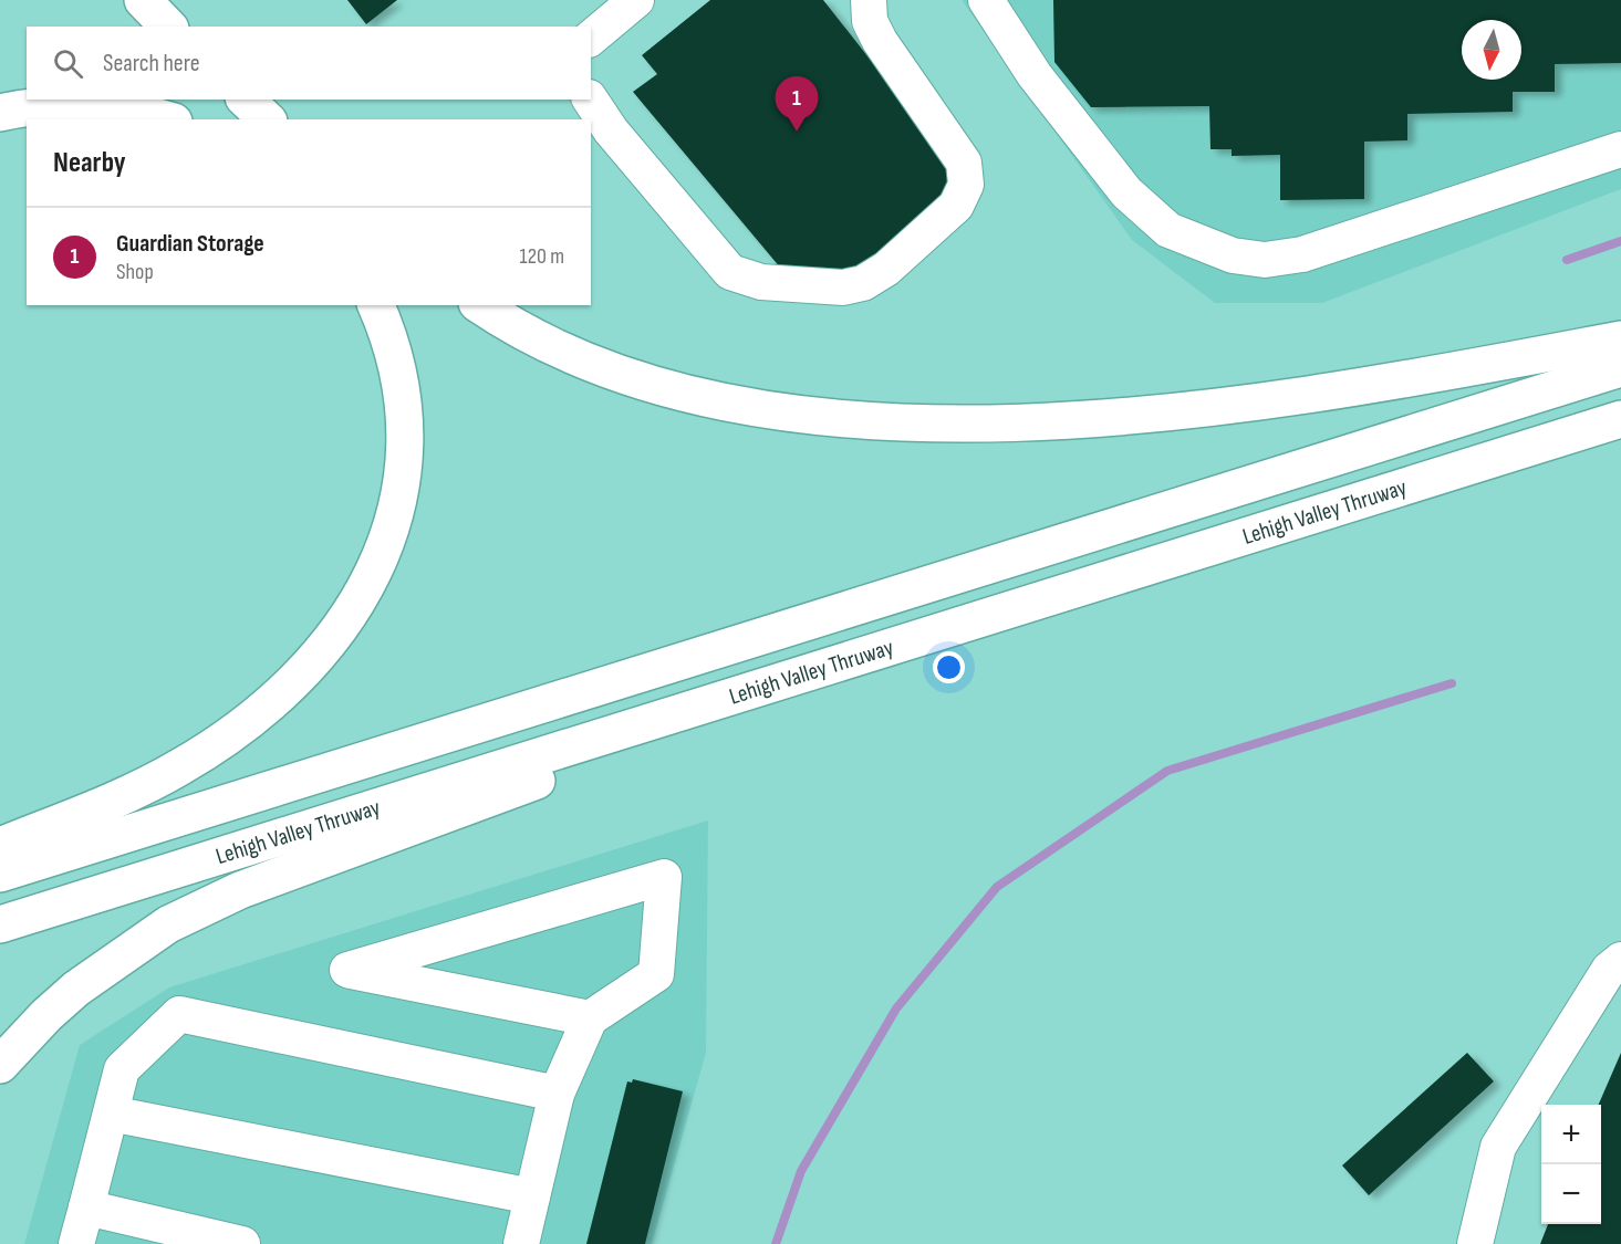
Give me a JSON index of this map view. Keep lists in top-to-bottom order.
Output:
{
  "streets": {
    "highway": ["Lehigh Valley Thruway"]
  },
  "north": "bottom",
  "page": {
    "search": "Search here",
    "pins": "1",
    "heading": "Nearby",
    "list": [
      {
        "mark": "1",
        "name": "Guardian Storage",
        "note": "Shop",
        "value": "120 m"
      }
    ],
    "map_buttons": ["+", "−"]
  }
}
